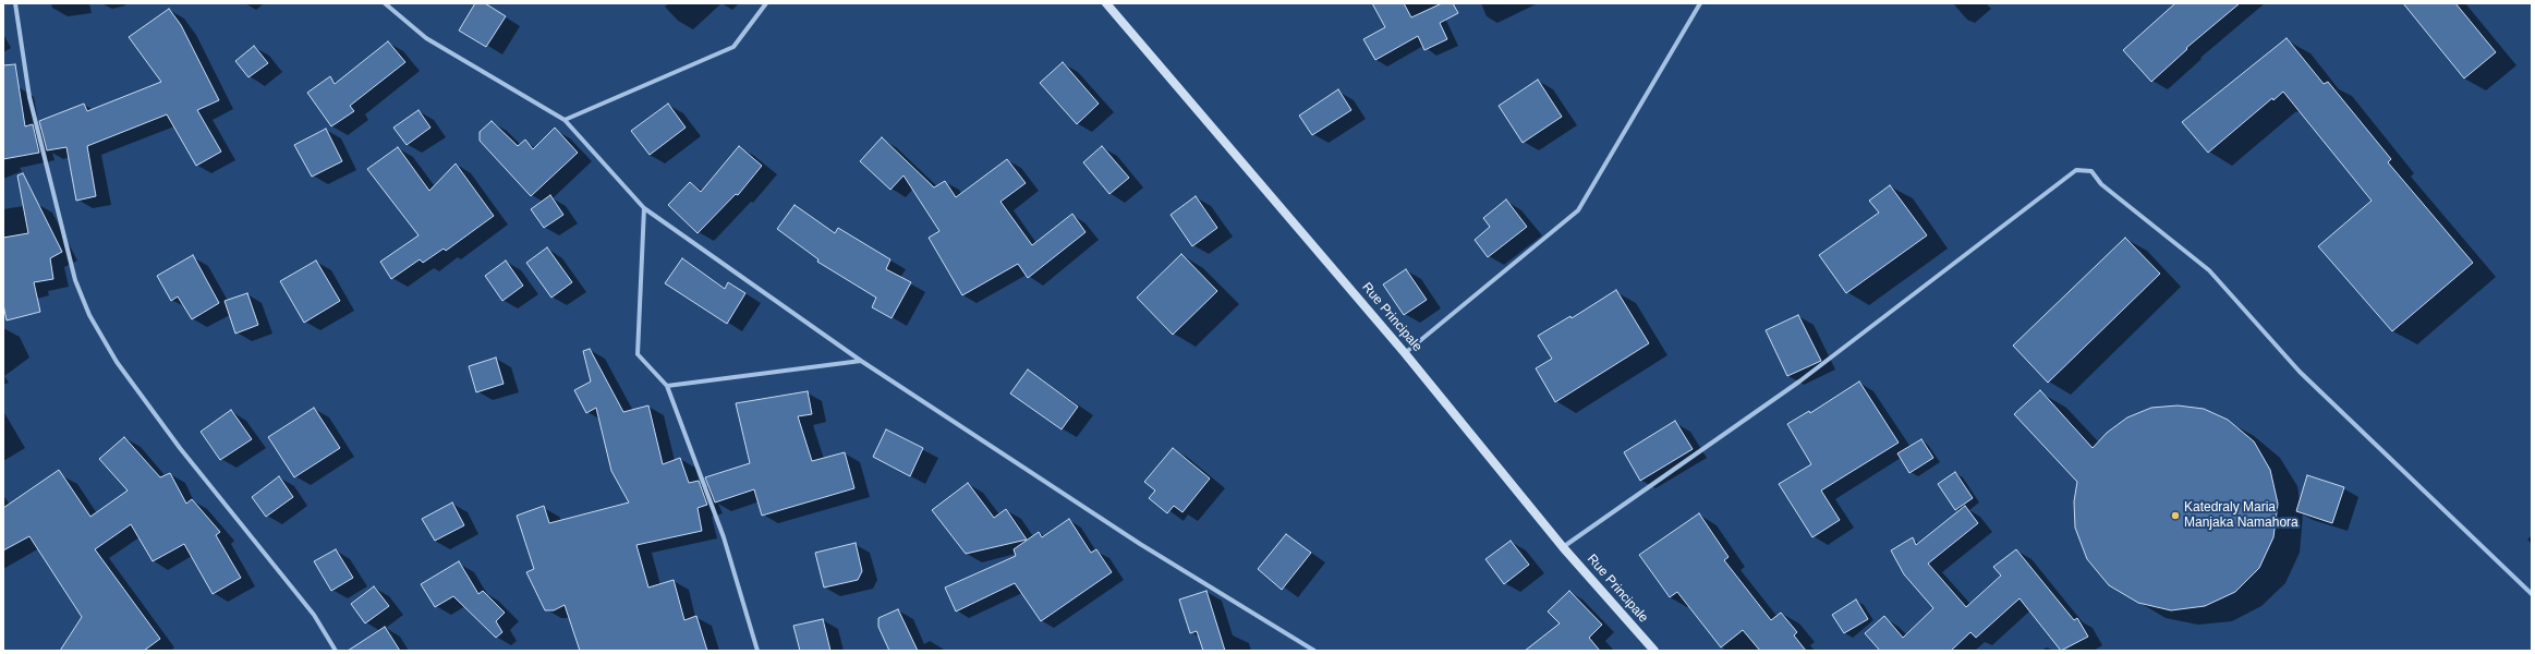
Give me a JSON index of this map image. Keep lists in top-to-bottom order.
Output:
{
  "streets": {
    "main road": ["Rue Principale"]
  },
  "places": ["Katedraly Maria Manjaka Namahora"]
}
